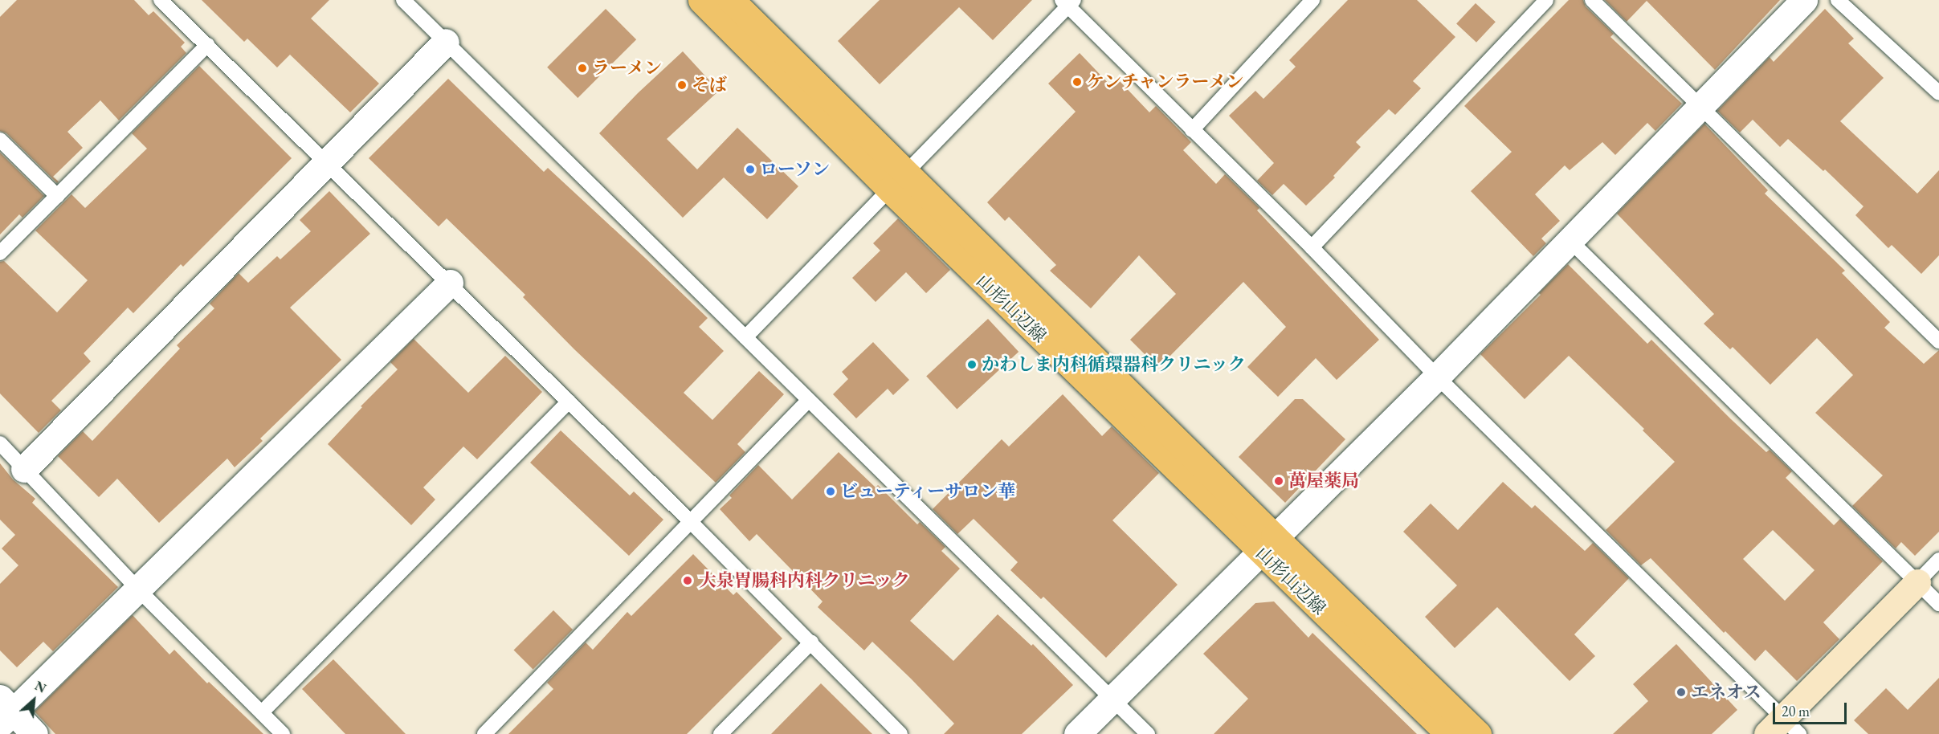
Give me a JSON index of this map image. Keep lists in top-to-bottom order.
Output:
{
  "streets": {
    "main road": ["山形山辺線"]
  },
  "places": [
    "ラーメン",
    "ケンチャンラーメン",
    "そば",
    "ローソン",
    "かわしま内科循環器科クリニック",
    "萬屋薬局",
    "ビューティーサロン華",
    "大泉胃腸科内科クリニック",
    "エネオス"
  ],
  "scale_bar": "20 m",
  "north": "top right"
}
